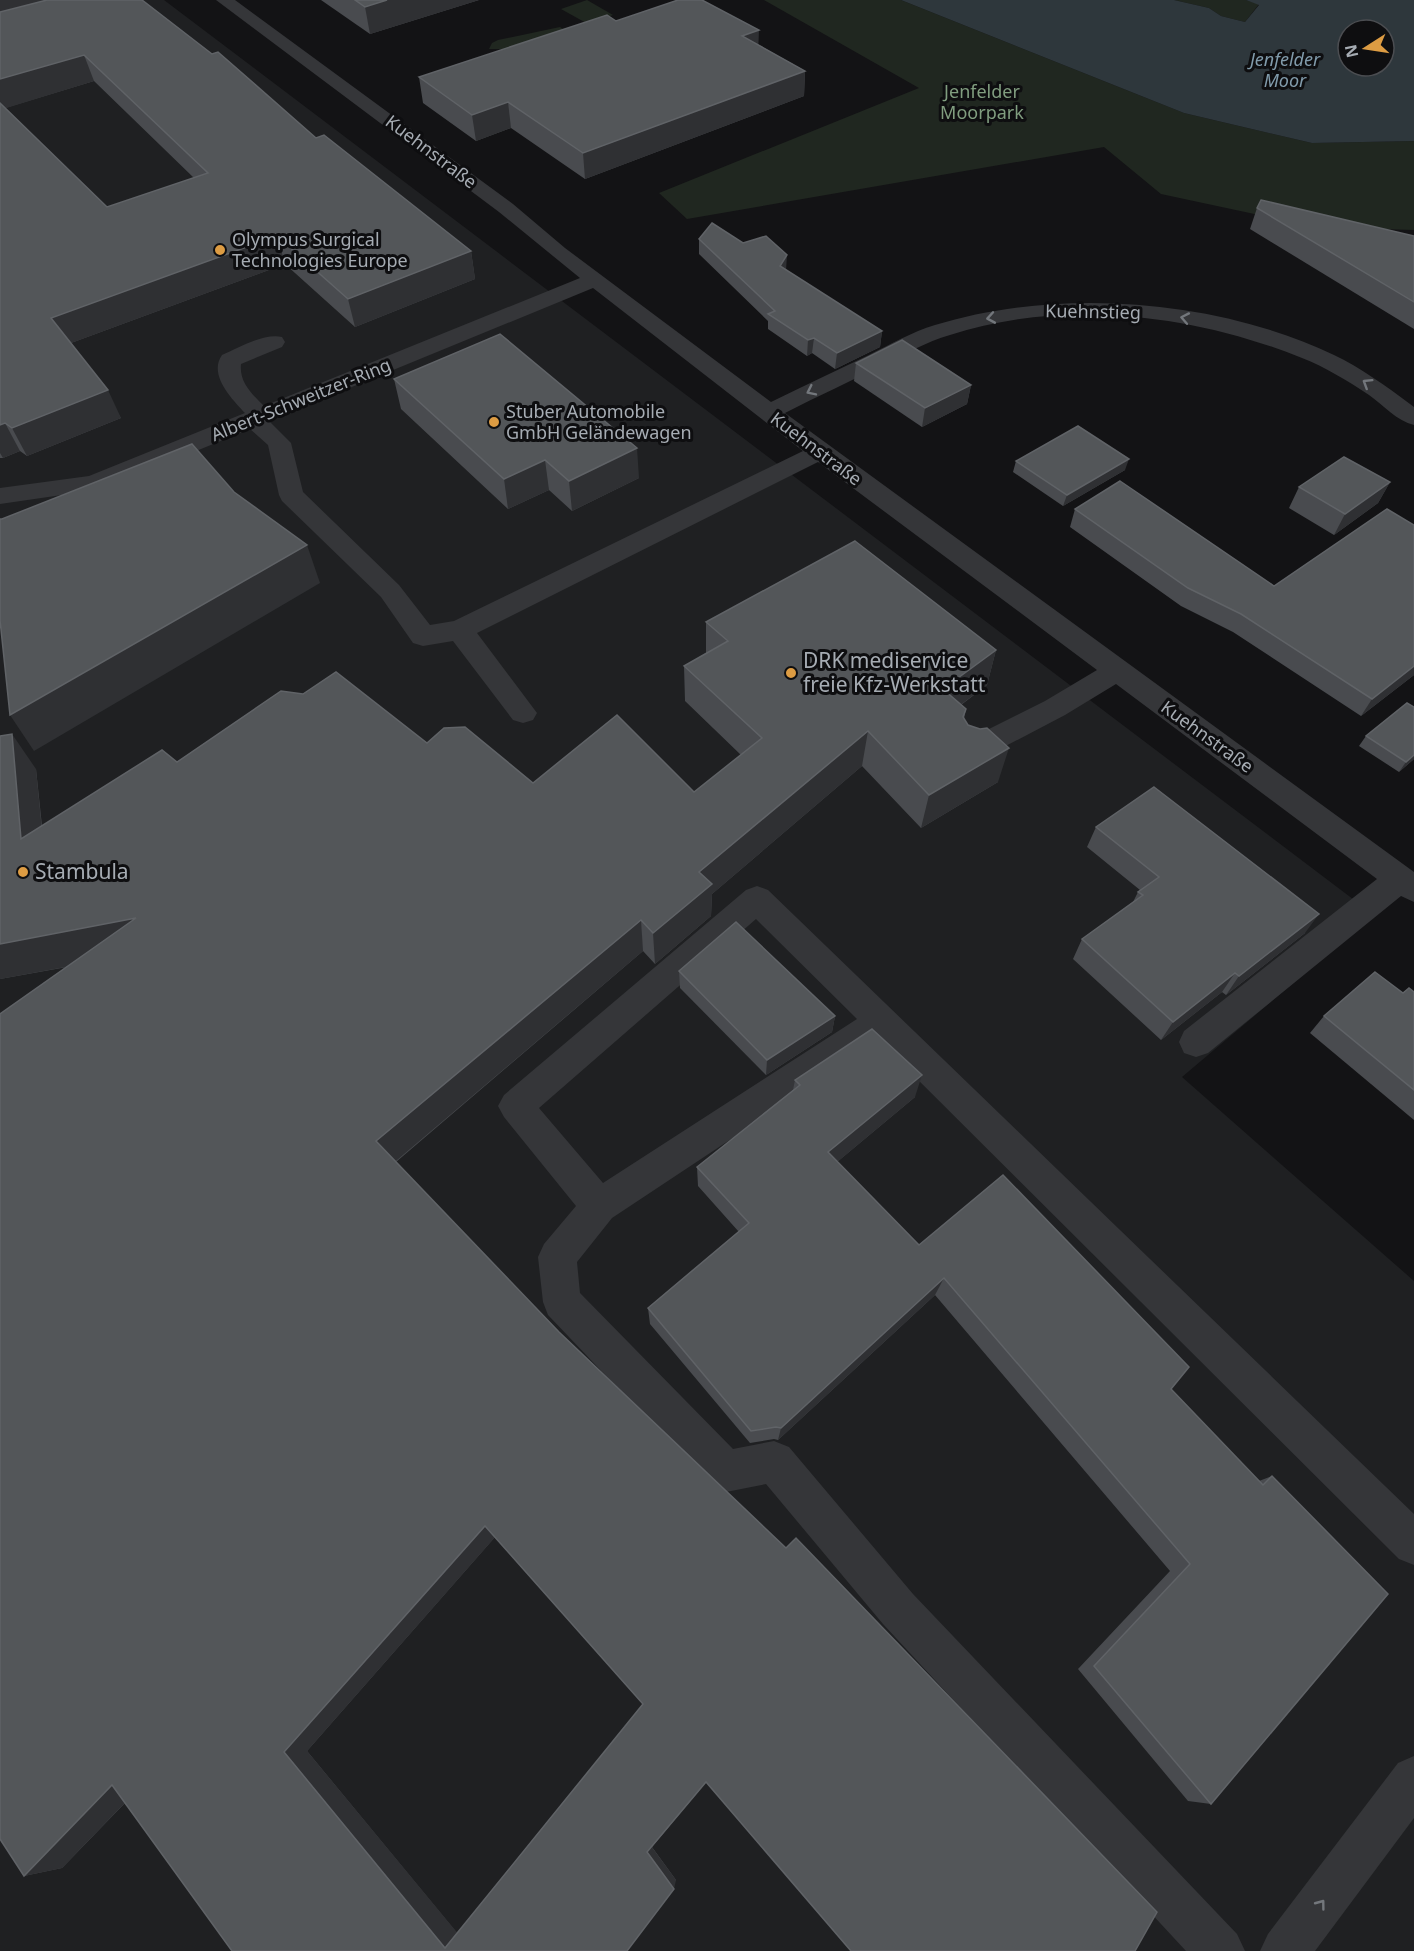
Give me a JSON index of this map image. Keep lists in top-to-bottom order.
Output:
{
  "streets": {
    "street": ["Kuehnstraße", "Kuehnstieg", "Albert-Schweitzer-Ring"]
  },
  "crossings": [
    ["Kuehnstraße", "Kuehnstieg"],
    ["Kuehnstraße", "Albert-Schweitzer-Ring"]
  ],
  "one_way": ["Kuehnstieg"],
  "water": ["Jenfelder Moor"],
  "parks": ["Jenfelder Moorpark"],
  "places": [
    "Olympus Surgical Technologies Europe",
    "Stuber Automobile GmbH Geländewagen",
    "DRK mediservice freie Kfz-Werkstatt",
    "Stambula"
  ],
  "north": "left"
}
